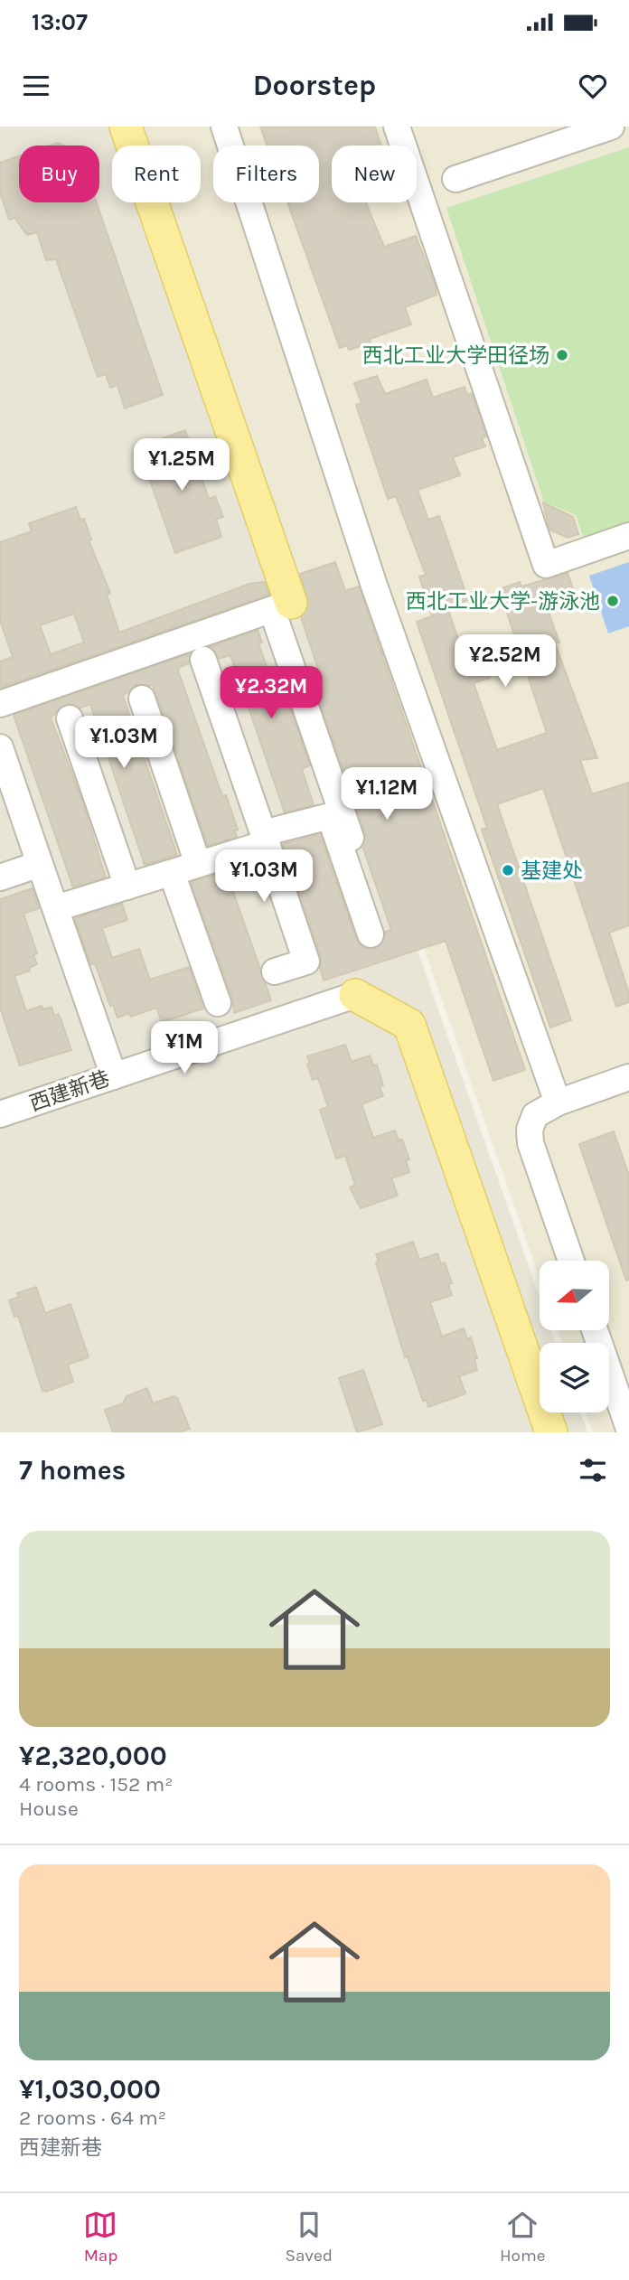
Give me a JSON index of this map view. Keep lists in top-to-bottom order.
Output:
{
  "streets": {
    "street": ["西建新巷"]
  },
  "places": ["西北工业大学田径场", "西北工业大学-游泳池", "基建处"],
  "north": "left",
  "page": {
    "status": "13:07",
    "header": "Doorstep",
    "chip": [
      "Buy",
      "Rent",
      "Filters",
      "New"
    ],
    "price": [
      "¥1.25M",
      "¥2.52M",
      "¥2.32M",
      "¥1.03M",
      "¥1.12M",
      "¥1.03M",
      "¥1M"
    ],
    "heading": "7 homes",
    "list": [
      {
        "name": "¥2,320,000",
        "note": "4 rooms · 152 m² · House"
      },
      {
        "name": "¥1,030,000",
        "note": "2 rooms · 64 m² · 西建新巷"
      }
    ],
    "tabs": ["Map", "Saved", "Home"]
  }
}
